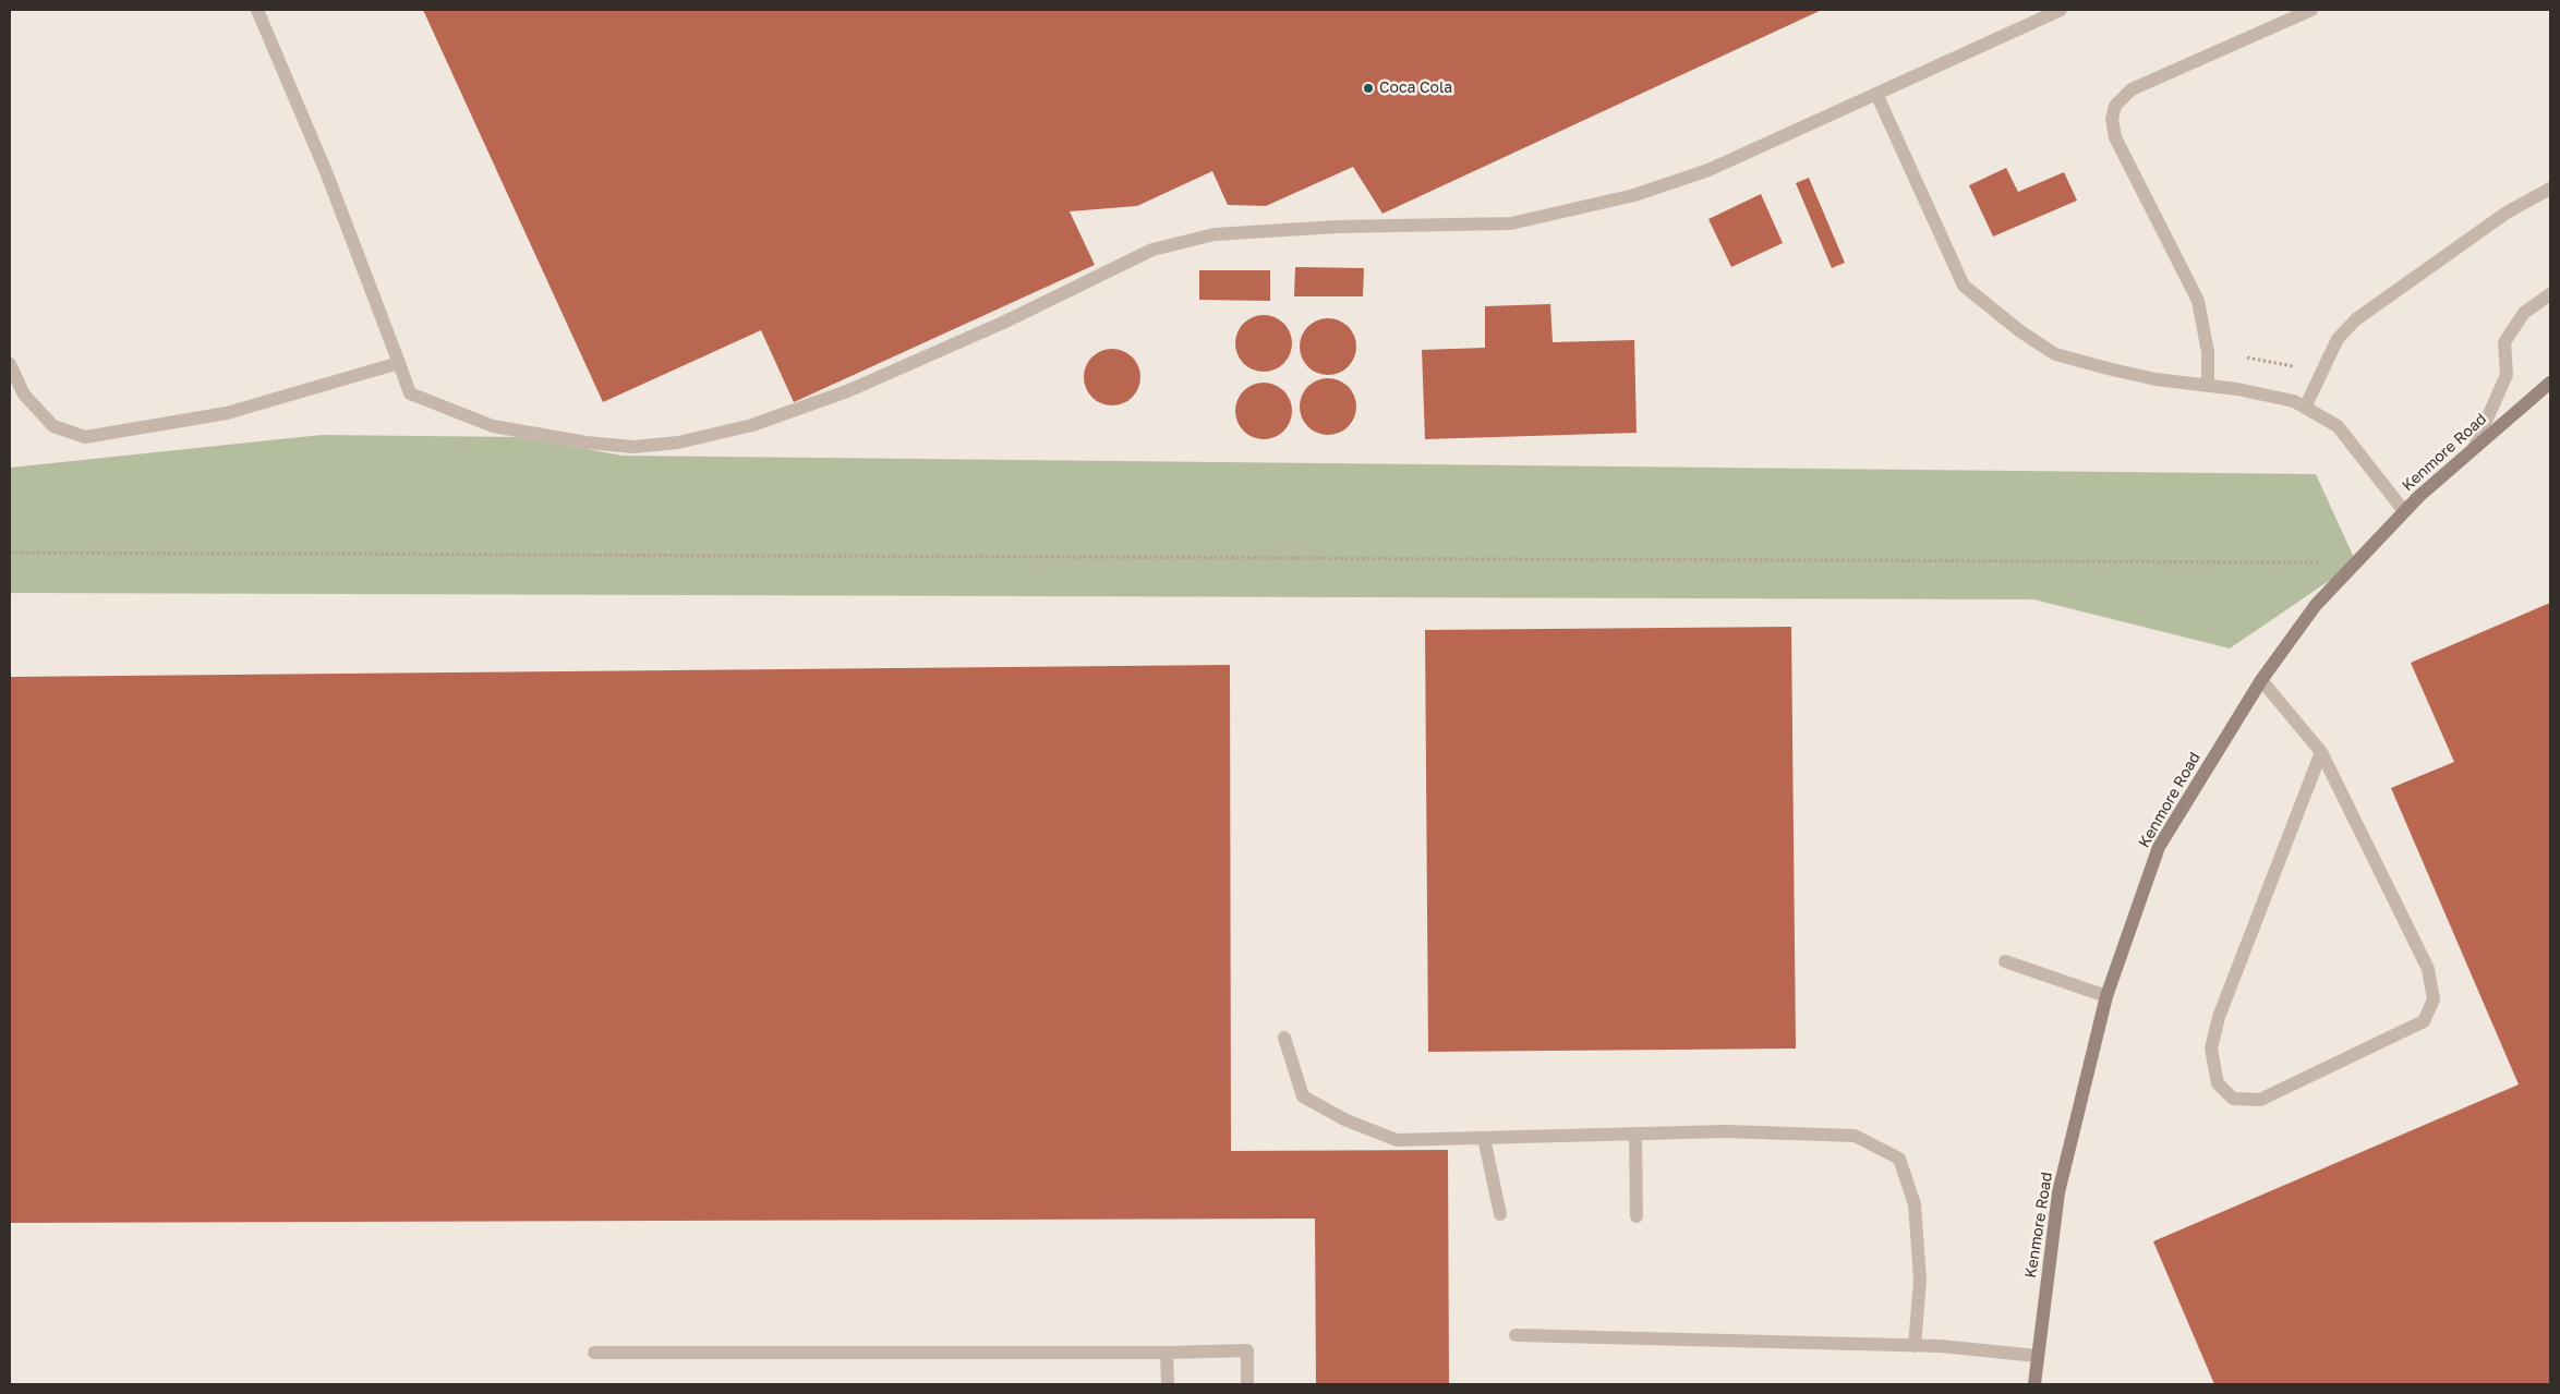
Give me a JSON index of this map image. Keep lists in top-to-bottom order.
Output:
{
  "streets": {
    "street": ["Kenmore Road"]
  },
  "places": ["Coca Cola"]
}
